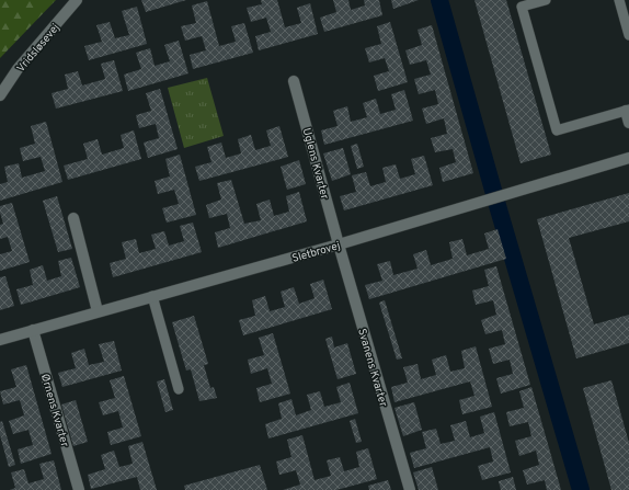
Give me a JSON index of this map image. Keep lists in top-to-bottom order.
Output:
{
  "streets": {
    "street": [
      "Vridsløsevej",
      "Uglens Kvarter",
      "Sletbrovej",
      "Svanens Kvarter",
      "Ørnens Kvarter"
    ]
  },
  "crossings": [
    ["Uglens Kvarter", "Sletbrovej"],
    ["Uglens Kvarter", "Svanens Kvarter"],
    ["Sletbrovej", "Svanens Kvarter"],
    ["Sletbrovej", "Ørnens Kvarter"]
  ]
}
